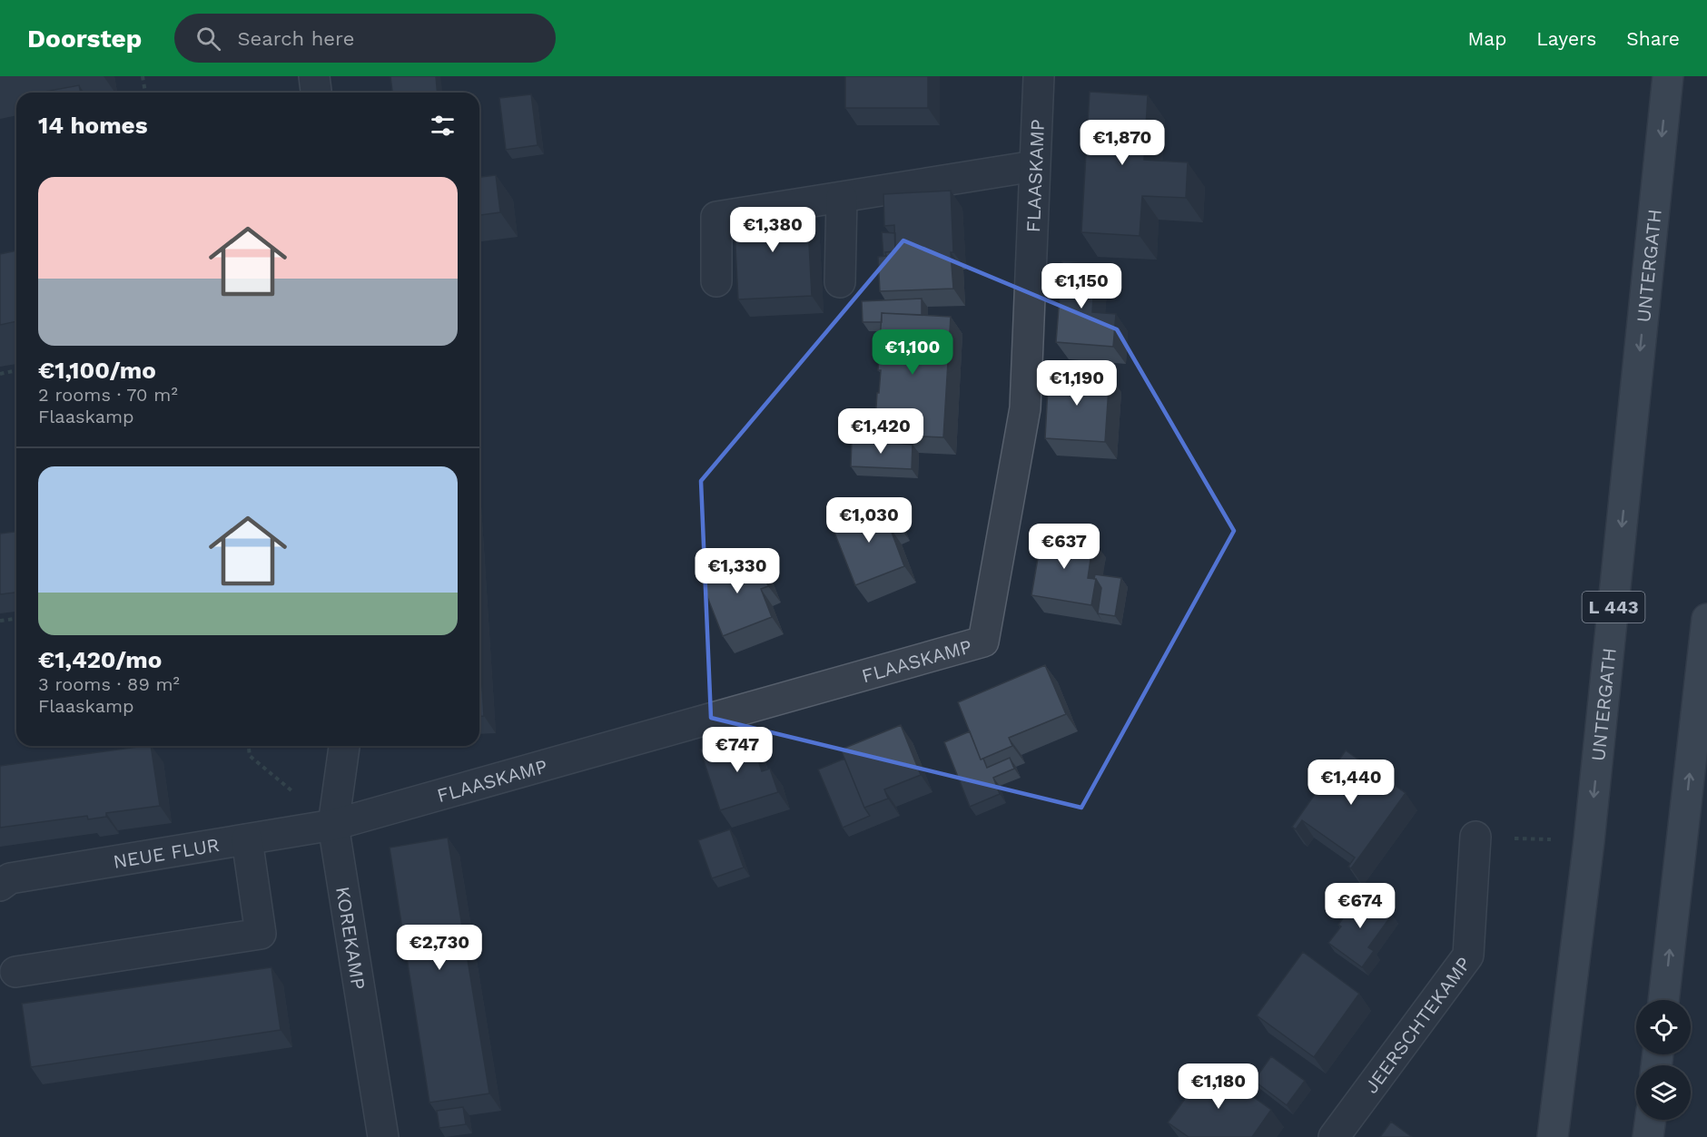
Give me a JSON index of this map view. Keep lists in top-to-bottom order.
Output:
{
  "streets": {
    "main road": ["UNTERGATH", "L 443"],
    "street": [
      "FLAASKAMP",
      "NEUE FLUR",
      "KOREKAMP",
      "JEERSCHTEKAMP"
    ]
  },
  "crossings": [
    ["FLAASKAMP", "NEUE FLUR"],
    ["FLAASKAMP", "KOREKAMP"],
    ["NEUE FLUR", "KOREKAMP"]
  ],
  "page": {
    "header": "Doorstep",
    "search": "Search here",
    "nav": ["Map", "Layers", "Share"],
    "heading": "14 homes",
    "price": [
      "€1,870",
      "€1,380",
      "€1,150",
      "€1,100",
      "€1,190",
      "€1,420",
      "€1,030",
      "€637",
      "€1,330",
      "€747",
      "€1,440",
      "€674",
      "€2,730",
      "€1,180"
    ],
    "list": [
      {
        "name": "€1,100/mo",
        "note": "2 rooms · 70 m² · Flaaskamp"
      },
      {
        "name": "€1,420/mo",
        "note": "3 rooms · 89 m² · Flaaskamp"
      }
    ]
  }
}
